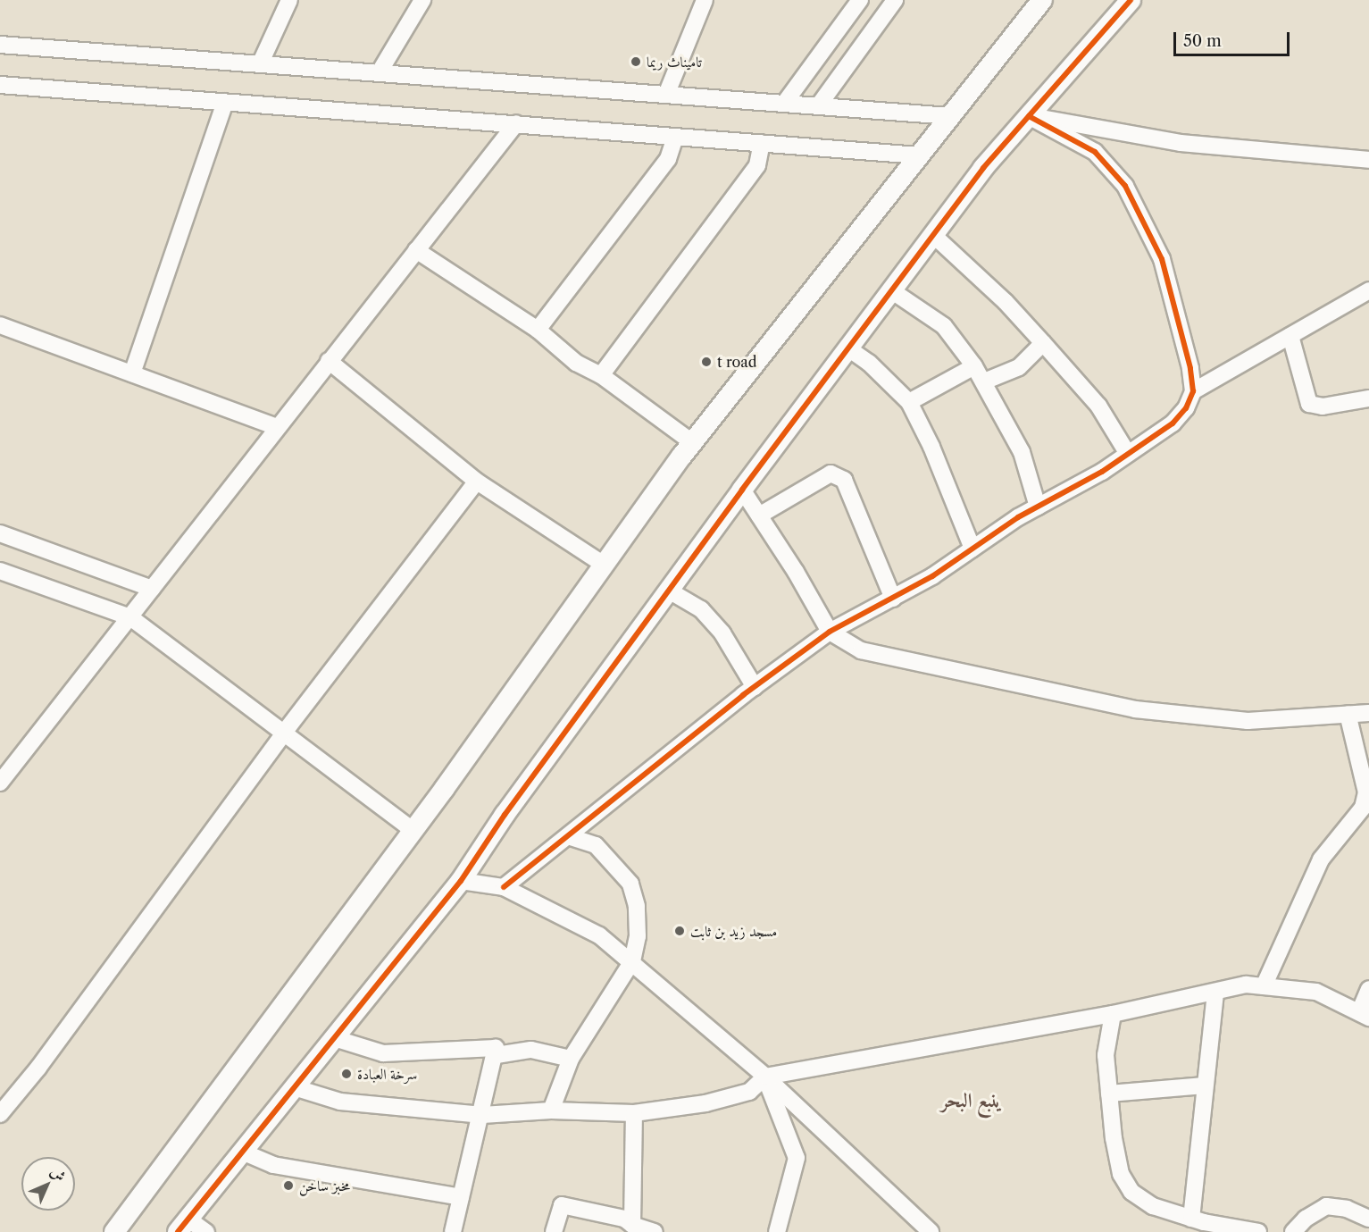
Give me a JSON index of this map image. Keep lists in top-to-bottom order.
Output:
{
  "districts": ["ينبع البحر"],
  "places": [
    "تاميناث ريما",
    "t road",
    "مسجد زيد بن ثابت",
    "سرخة العبادة",
    "مخبز ساخن"
  ],
  "scale_bar": "50 m",
  "north": "top right"
}
